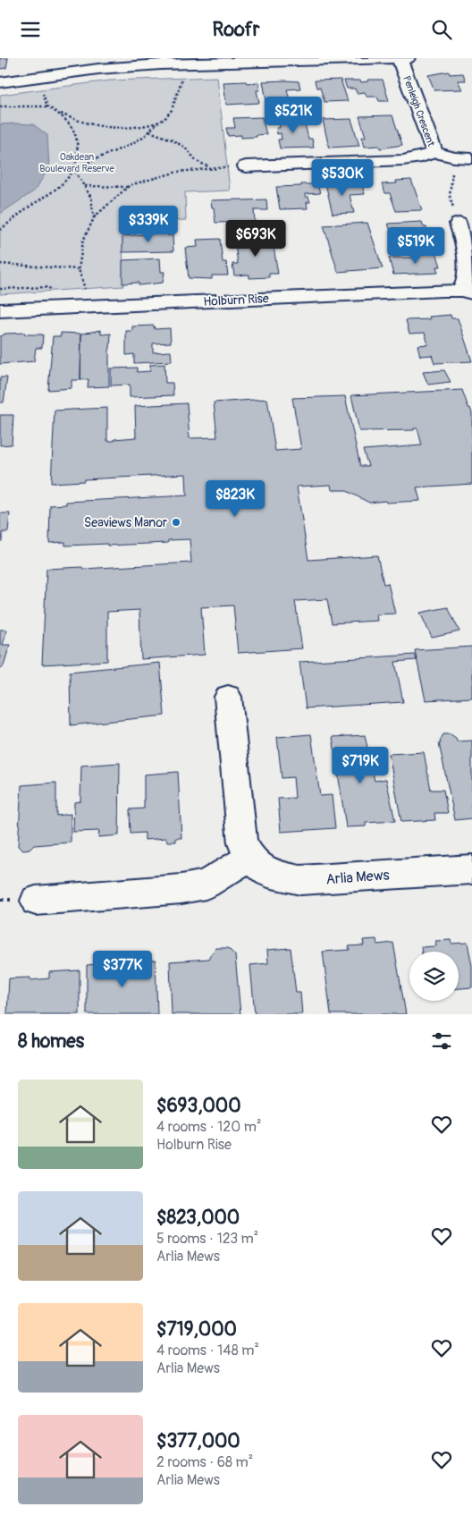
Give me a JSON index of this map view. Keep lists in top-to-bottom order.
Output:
{
  "streets": {
    "street": ["Penleigh Crescent", "Holburn Rise", "Arlia Mews"]
  },
  "parks": ["Oakdean Boulevard Reserve"],
  "places": ["Seaviews Manor"],
  "page": {
    "header": "Roofr",
    "price": [
      "$521K",
      "$530K",
      "$339K",
      "$693K",
      "$519K",
      "$823K",
      "$719K",
      "$377K"
    ],
    "heading": "8 homes",
    "list": [
      {
        "name": "$693,000",
        "note": "4 rooms · 120 m² · Holburn Rise"
      },
      {
        "name": "$823,000",
        "note": "5 rooms · 123 m² · Arlia Mews"
      },
      {
        "name": "$719,000",
        "note": "4 rooms · 148 m² · Arlia Mews"
      },
      {
        "name": "$377,000",
        "note": "2 rooms · 68 m² · Arlia Mews"
      }
    ]
  }
}
